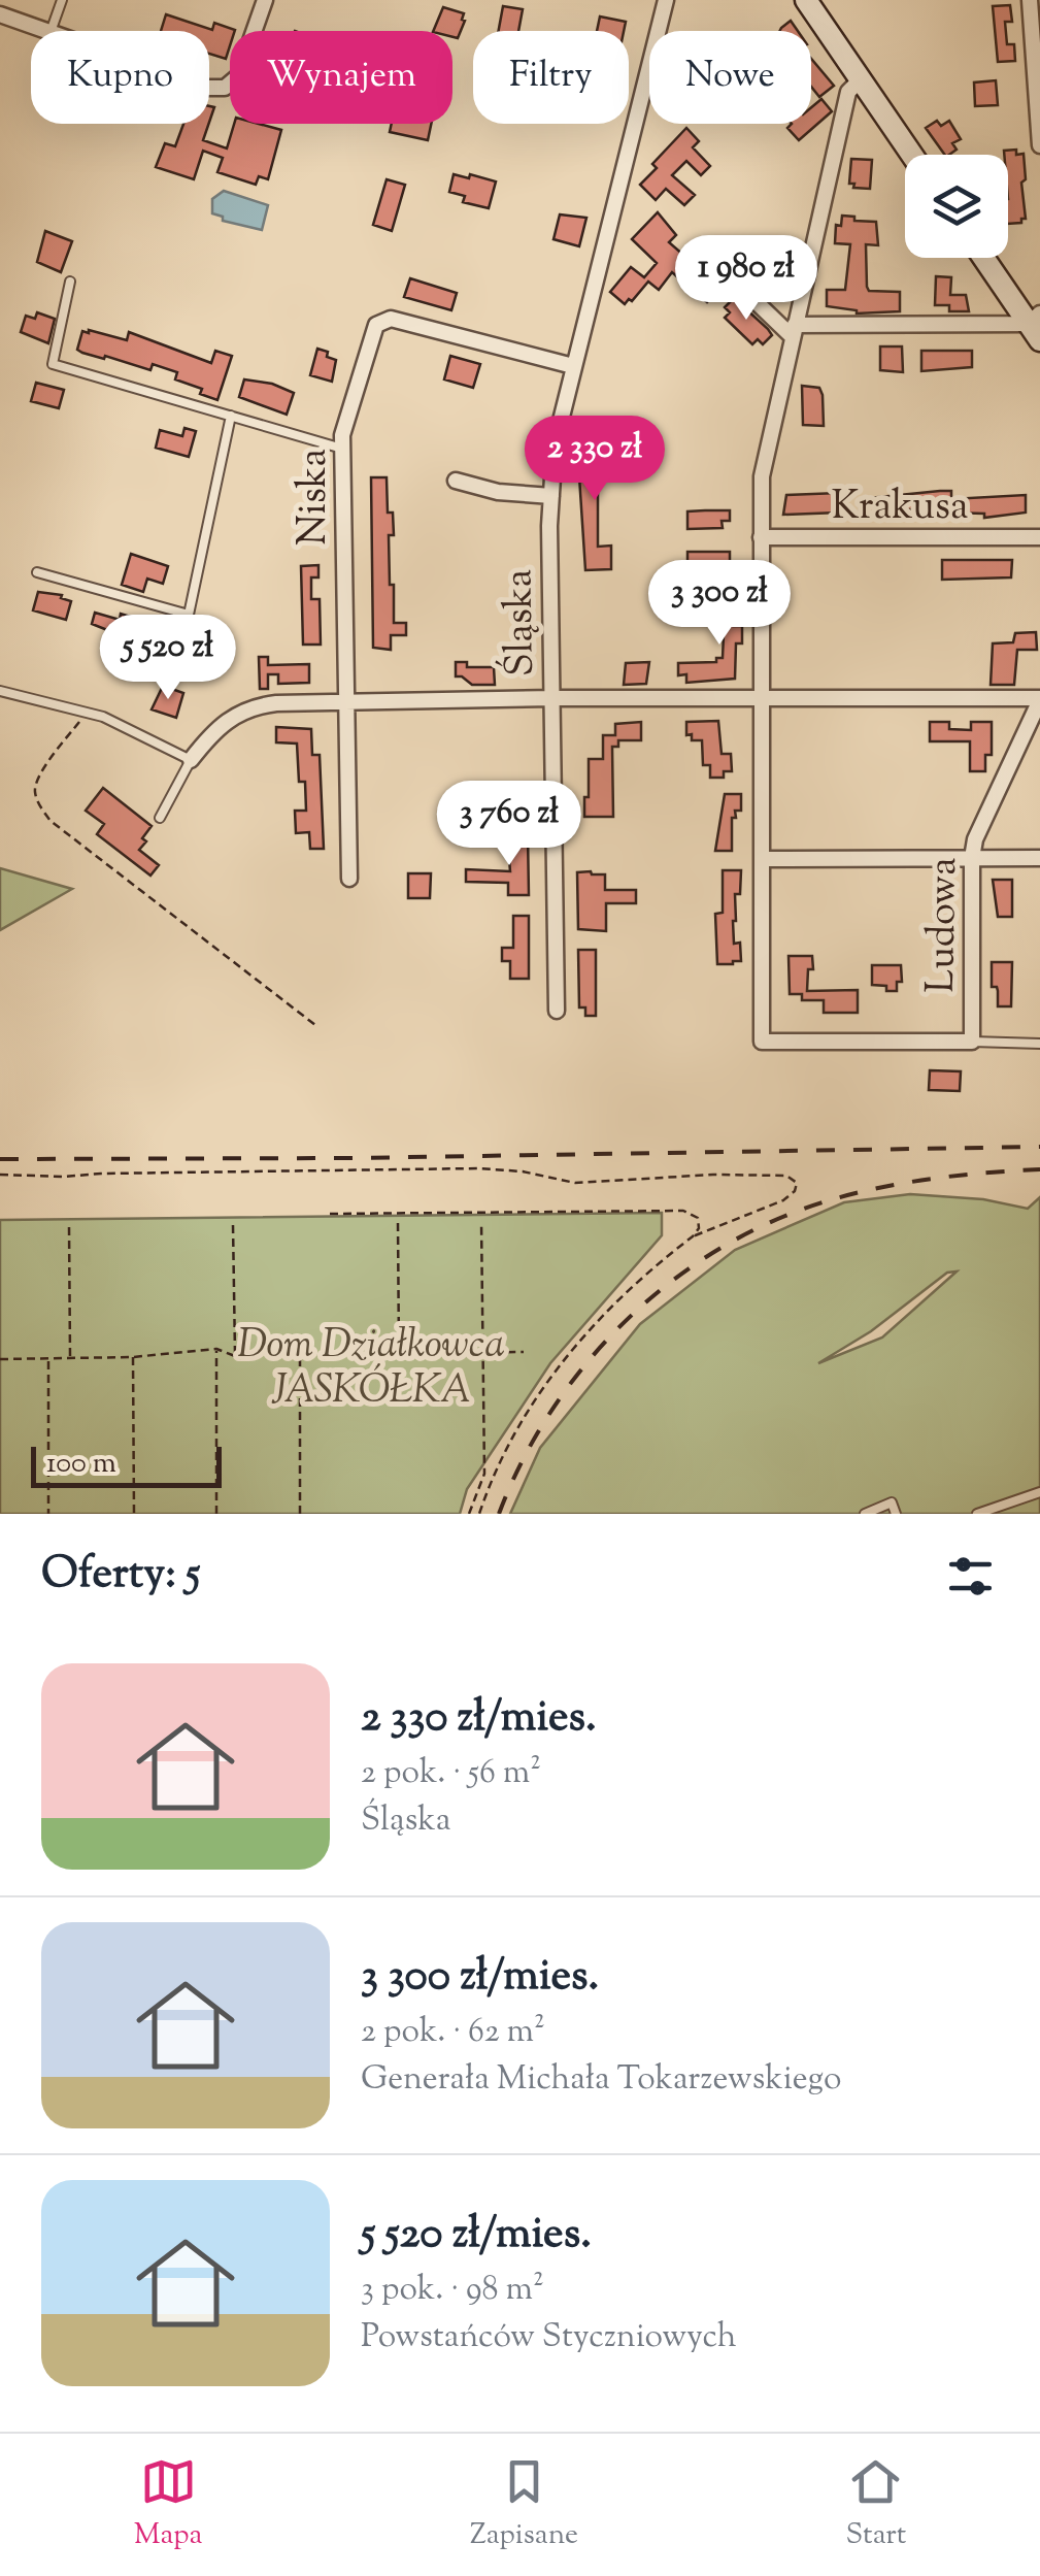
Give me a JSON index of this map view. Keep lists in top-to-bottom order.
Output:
{
  "streets": {
    "street": [
      "Niska",
      "Krakusa",
      "Śląska",
      "Ludowa"
    ]
  },
  "crossings": [
    ["Niska", "Śląska"]
  ],
  "parks": ["Dom Działkowca JASKÓŁKA"],
  "scale_bar": "100 m",
  "page": {
    "chip": [
      "Kupno",
      "Wynajem",
      "Filtry",
      "Nowe"
    ],
    "price": [
      "1 980 zł",
      "2 330 zł",
      "3 300 zł",
      "5 520 zł",
      "3 760 zł"
    ],
    "scale": "100 m",
    "heading": "Oferty: 5",
    "list": [
      {
        "name": "2 330 zł/mies.",
        "note": "2 pok. · 56 m² · Śląska"
      },
      {
        "name": "3 300 zł/mies.",
        "note": "2 pok. · 62 m² · Generała Michała Tokarzewskiego"
      },
      {
        "name": "5 520 zł/mies.",
        "note": "3 pok. · 98 m² · Powstańców Styczniowych"
      }
    ],
    "tabs": ["Mapa", "Zapisane", "Start"]
  }
}
